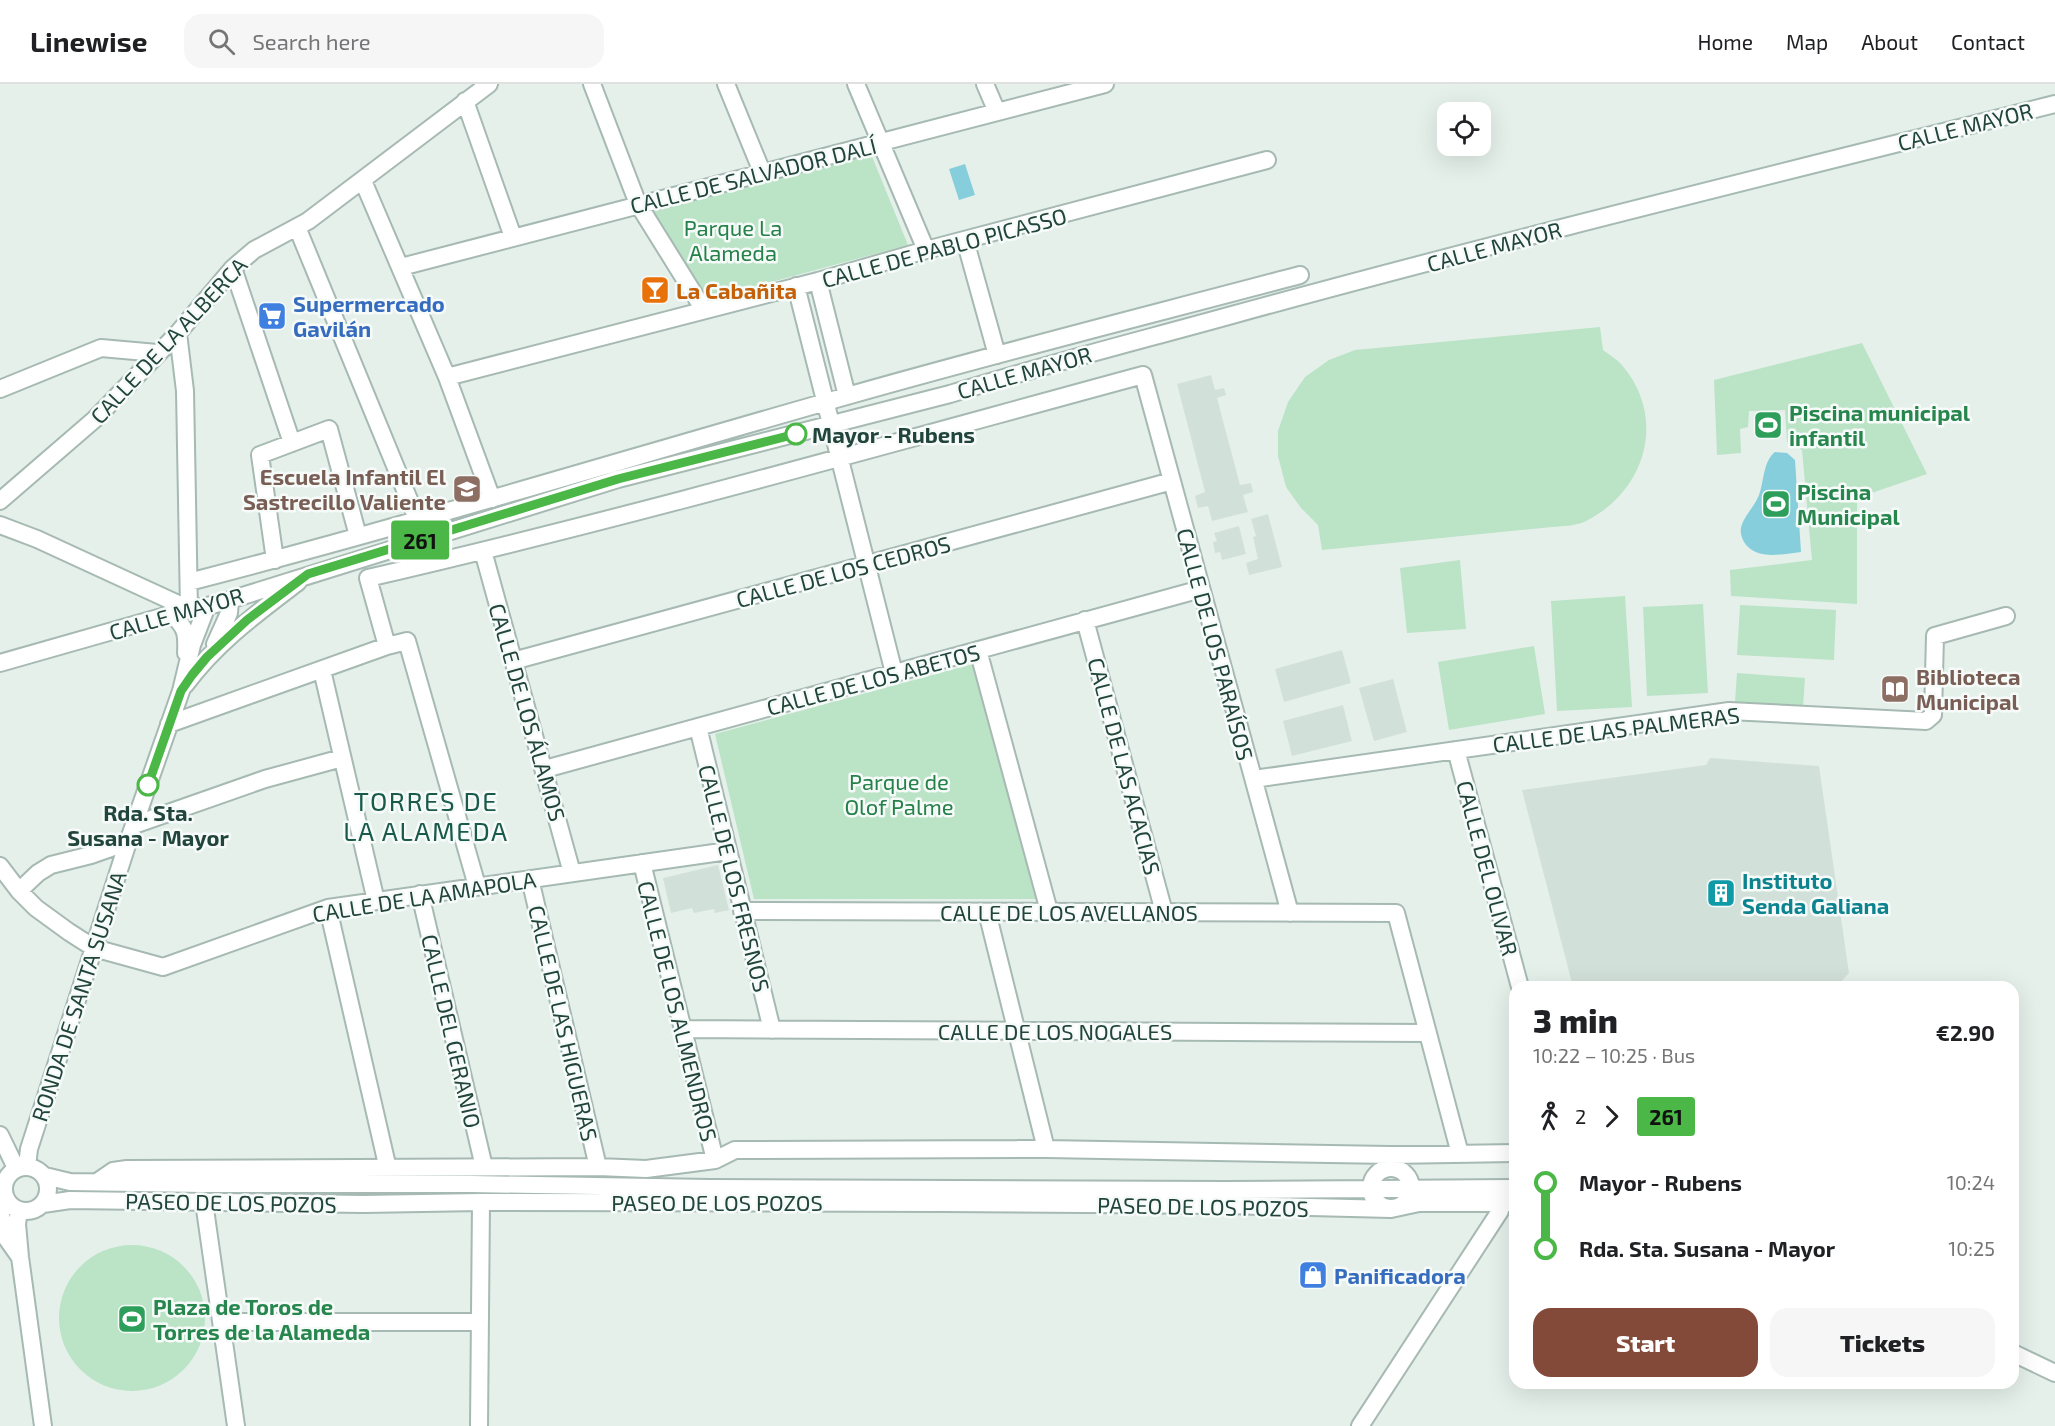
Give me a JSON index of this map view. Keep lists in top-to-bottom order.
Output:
{
  "streets": {
    "street": [
      "CALLE MAYOR",
      "CALLE DE SALVADOR DALÍ",
      "CALLE DE PABLO PICASSO",
      "CALLE DE LA ALBERCA",
      "CALLE DE LOS CEDROS",
      "CALLE DE LOS PARAÍSOS",
      "CALLE DE LOS ABETOS",
      "CALLE DE LOS ÁLAMOS",
      "CALLE DE LAS PALMERAS",
      "CALLE DE LAS ACACIAS",
      "CALLE DEL OLIVAR",
      "CALLE DE LOS FRESNOS",
      "CALLE DE LA AMAPOLA",
      "CALLE DE LOS AVELLANOS",
      "RONDA DE SANTA SUSANA",
      "CALLE DE LOS ALMENDROS",
      "CALLE DE LAS HIGUERAS",
      "CALLE DEL GERANIO",
      "CALLE DE LOS NOGALES",
      "PASEO DE LOS POZOS"
    ]
  },
  "crossings": [
    ["CALLE MAYOR", "CALLE DE LOS PARAÍSOS"],
    ["CALLE MAYOR", "CALLE DE LOS ÁLAMOS"],
    ["CALLE MAYOR", "RONDA DE SANTA SUSANA"],
    ["CALLE DE LOS CEDROS", "CALLE DE LOS PARAÍSOS"],
    ["CALLE DE LOS CEDROS", "CALLE DE LOS ÁLAMOS"],
    ["CALLE DE LOS PARAÍSOS", "CALLE DE LOS ABETOS"],
    ["CALLE DE LOS PARAÍSOS", "CALLE DE LAS PALMERAS"],
    ["CALLE DE LOS PARAÍSOS", "CALLE DE LOS AVELLANOS"],
    ["CALLE DE LOS ABETOS", "CALLE DE LOS ÁLAMOS"],
    ["CALLE DE LOS ABETOS", "CALLE DE LAS ACACIAS"],
    ["CALLE DE LOS ABETOS", "CALLE DE LOS FRESNOS"],
    ["CALLE DE LOS ÁLAMOS", "CALLE DE LA AMAPOLA"],
    ["CALLE DE LAS PALMERAS", "CALLE DEL OLIVAR"],
    ["CALLE DE LAS ACACIAS", "CALLE DE LOS AVELLANOS"],
    ["CALLE DE LOS FRESNOS", "CALLE DE LA AMAPOLA"],
    ["CALLE DE LOS FRESNOS", "CALLE DE LOS AVELLANOS"],
    ["CALLE DE LOS FRESNOS", "CALLE DE LOS NOGALES"],
    ["CALLE DE LA AMAPOLA", "RONDA DE SANTA SUSANA"],
    ["CALLE DE LA AMAPOLA", "CALLE DE LOS ALMENDROS"],
    ["CALLE DE LA AMAPOLA", "CALLE DE LAS HIGUERAS"],
    ["CALLE DE LA AMAPOLA", "CALLE DEL GERANIO"],
    ["CALLE DE LOS AVELLANOS", "CALLE DE LOS NOGALES"],
    ["RONDA DE SANTA SUSANA", "PASEO DE LOS POZOS"],
    ["CALLE DE LOS ALMENDROS", "CALLE DE LOS NOGALES"],
    ["CALLE DE LOS ALMENDROS", "PASEO DE LOS POZOS"],
    ["CALLE DE LAS HIGUERAS", "PASEO DE LOS POZOS"],
    ["CALLE DEL GERANIO", "PASEO DE LOS POZOS"]
  ],
  "districts": ["TORRES DE LA ALAMEDA"],
  "parks": ["Parque La Alameda", "Parque de Olof Palme"],
  "places": {
    "bar": ["La Cabañita"],
    "supermarket": ["Supermercado Gavilán"],
    "sports": ["Piscina municipal infantil", "Piscina Municipal", "Plaza de Toros de Torres de la Alameda"],
    "other": ["Mayor - Rubens", "Rda. Sta. Susana - Mayor"],
    "school or university": ["Escuela Infantil El Sastrecillo Valiente"],
    "library": ["Biblioteca Municipal"],
    "building": ["Instituto Senda Galiana"],
    "shop": ["Panificadora"]
  },
  "lines": ["bus line 261"],
  "page": {
    "header": "Linewise",
    "search": "Search here",
    "nav": [
      "Home",
      "Map",
      "About",
      "Contact"
    ],
    "on_map": "261",
    "heading": ["3 min", "10:22 – 10:25 · Bus", "€2.90"],
    "legs": ["2", "261"],
    "list": [
      {
        "name": "Mayor - Rubens",
        "value": "10:24"
      },
      {
        "name": "Rda. Sta. Susana - Mayor",
        "value": "10:25"
      }
    ],
    "buttons": ["Start", "Tickets"]
  }
}
